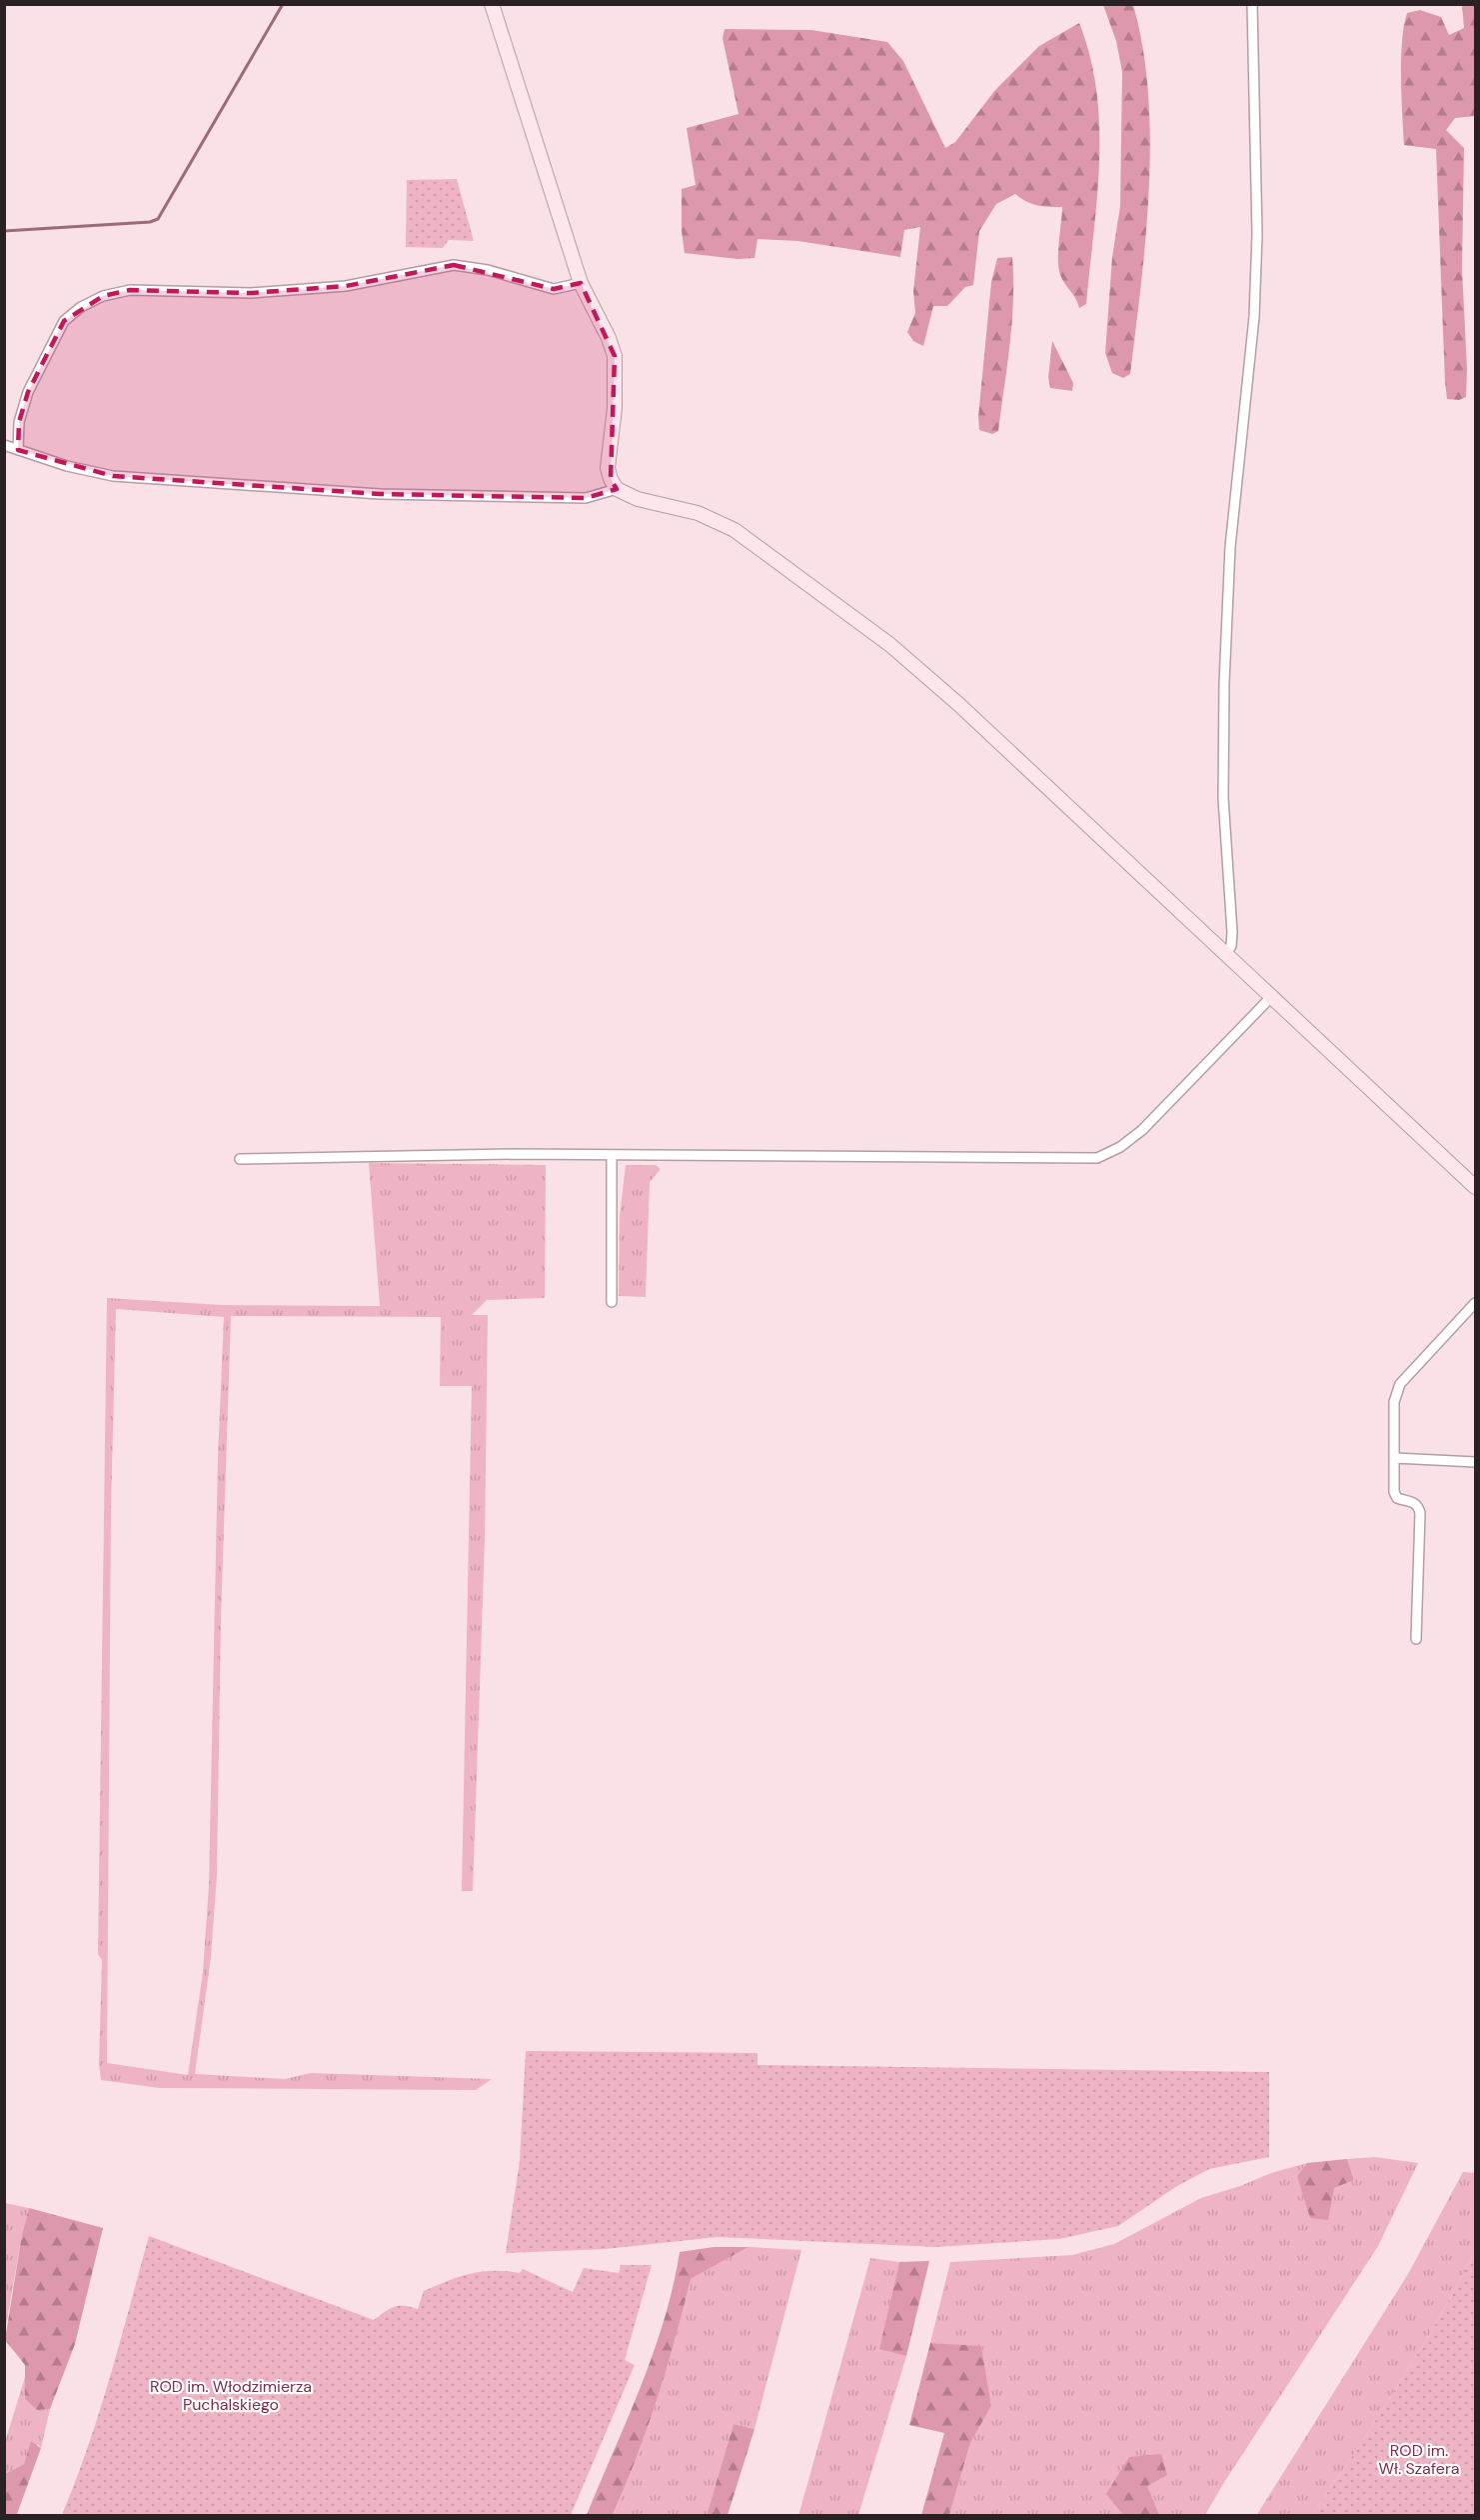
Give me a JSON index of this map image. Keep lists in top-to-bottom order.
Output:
{
  "parks": ["ROD im. Włodzimierza Puchalskiego", "ROD im. Wł. Szafera"]
}
